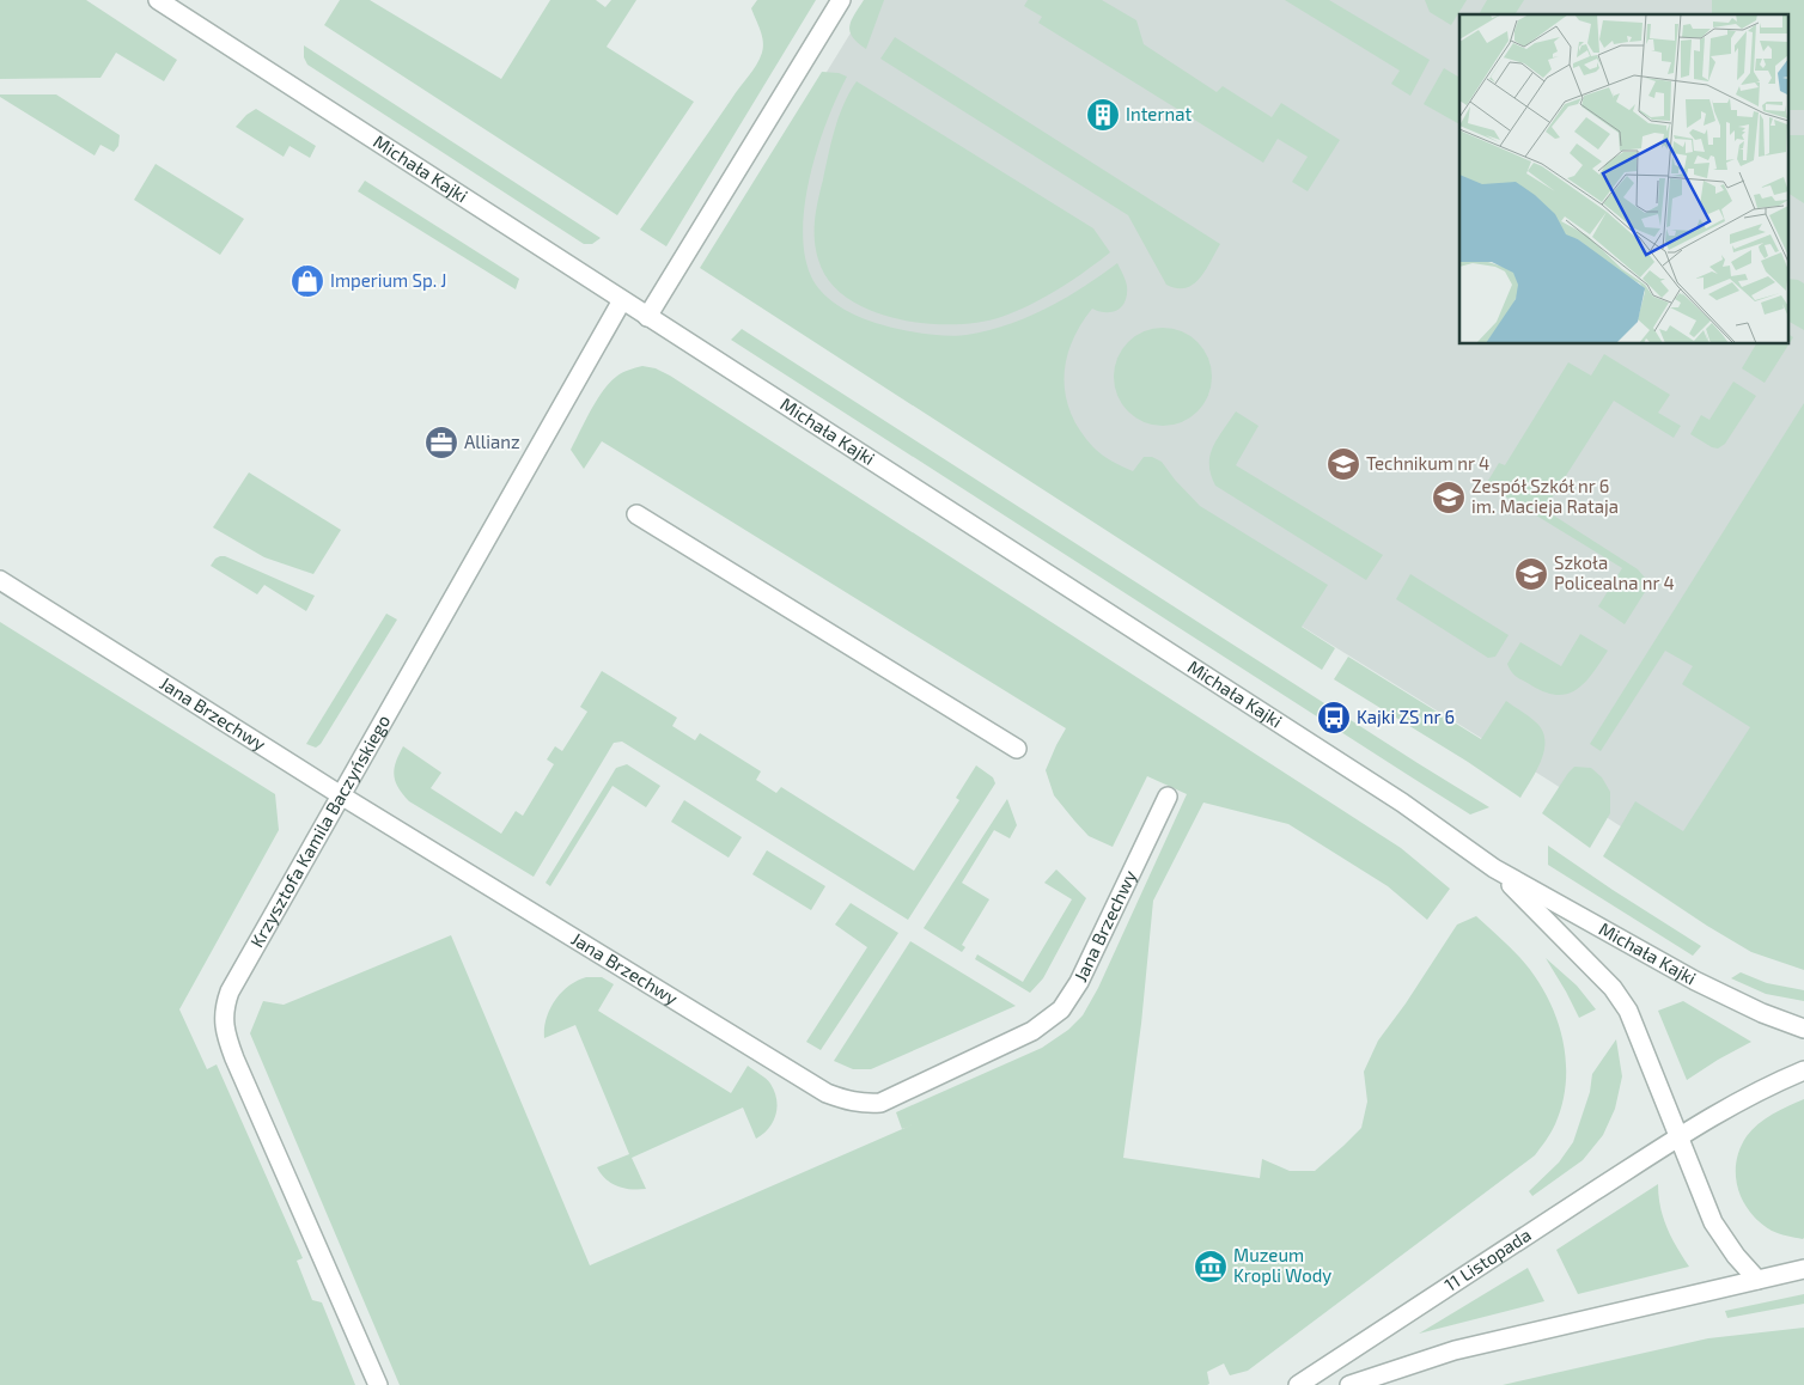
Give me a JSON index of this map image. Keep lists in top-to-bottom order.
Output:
{
  "streets": {
    "street": [
      "Michała Kajki",
      "Jana Brzechwy",
      "Krzysztofa Kamila Baczyńskiego",
      "11 Listopada"
    ]
  },
  "crossings": [
    ["Michała Kajki", "Krzysztofa Kamila Baczyńskiego"],
    ["Michała Kajki", "11 Listopada"],
    ["Jana Brzechwy", "Krzysztofa Kamila Baczyńskiego"]
  ],
  "places": {
    "building": ["Internat"],
    "shop": ["Imperium Sp. J"],
    "office": ["Allianz"],
    "school or university": ["Technikum nr 4", "Zespół Szkół nr 6 im. Macieja Rataja", "Szkoła Policealna nr 4"],
    "bus stop": ["Kajki ZS nr 6"],
    "museum": ["Muzeum Kropli Wody"]
  }
}
